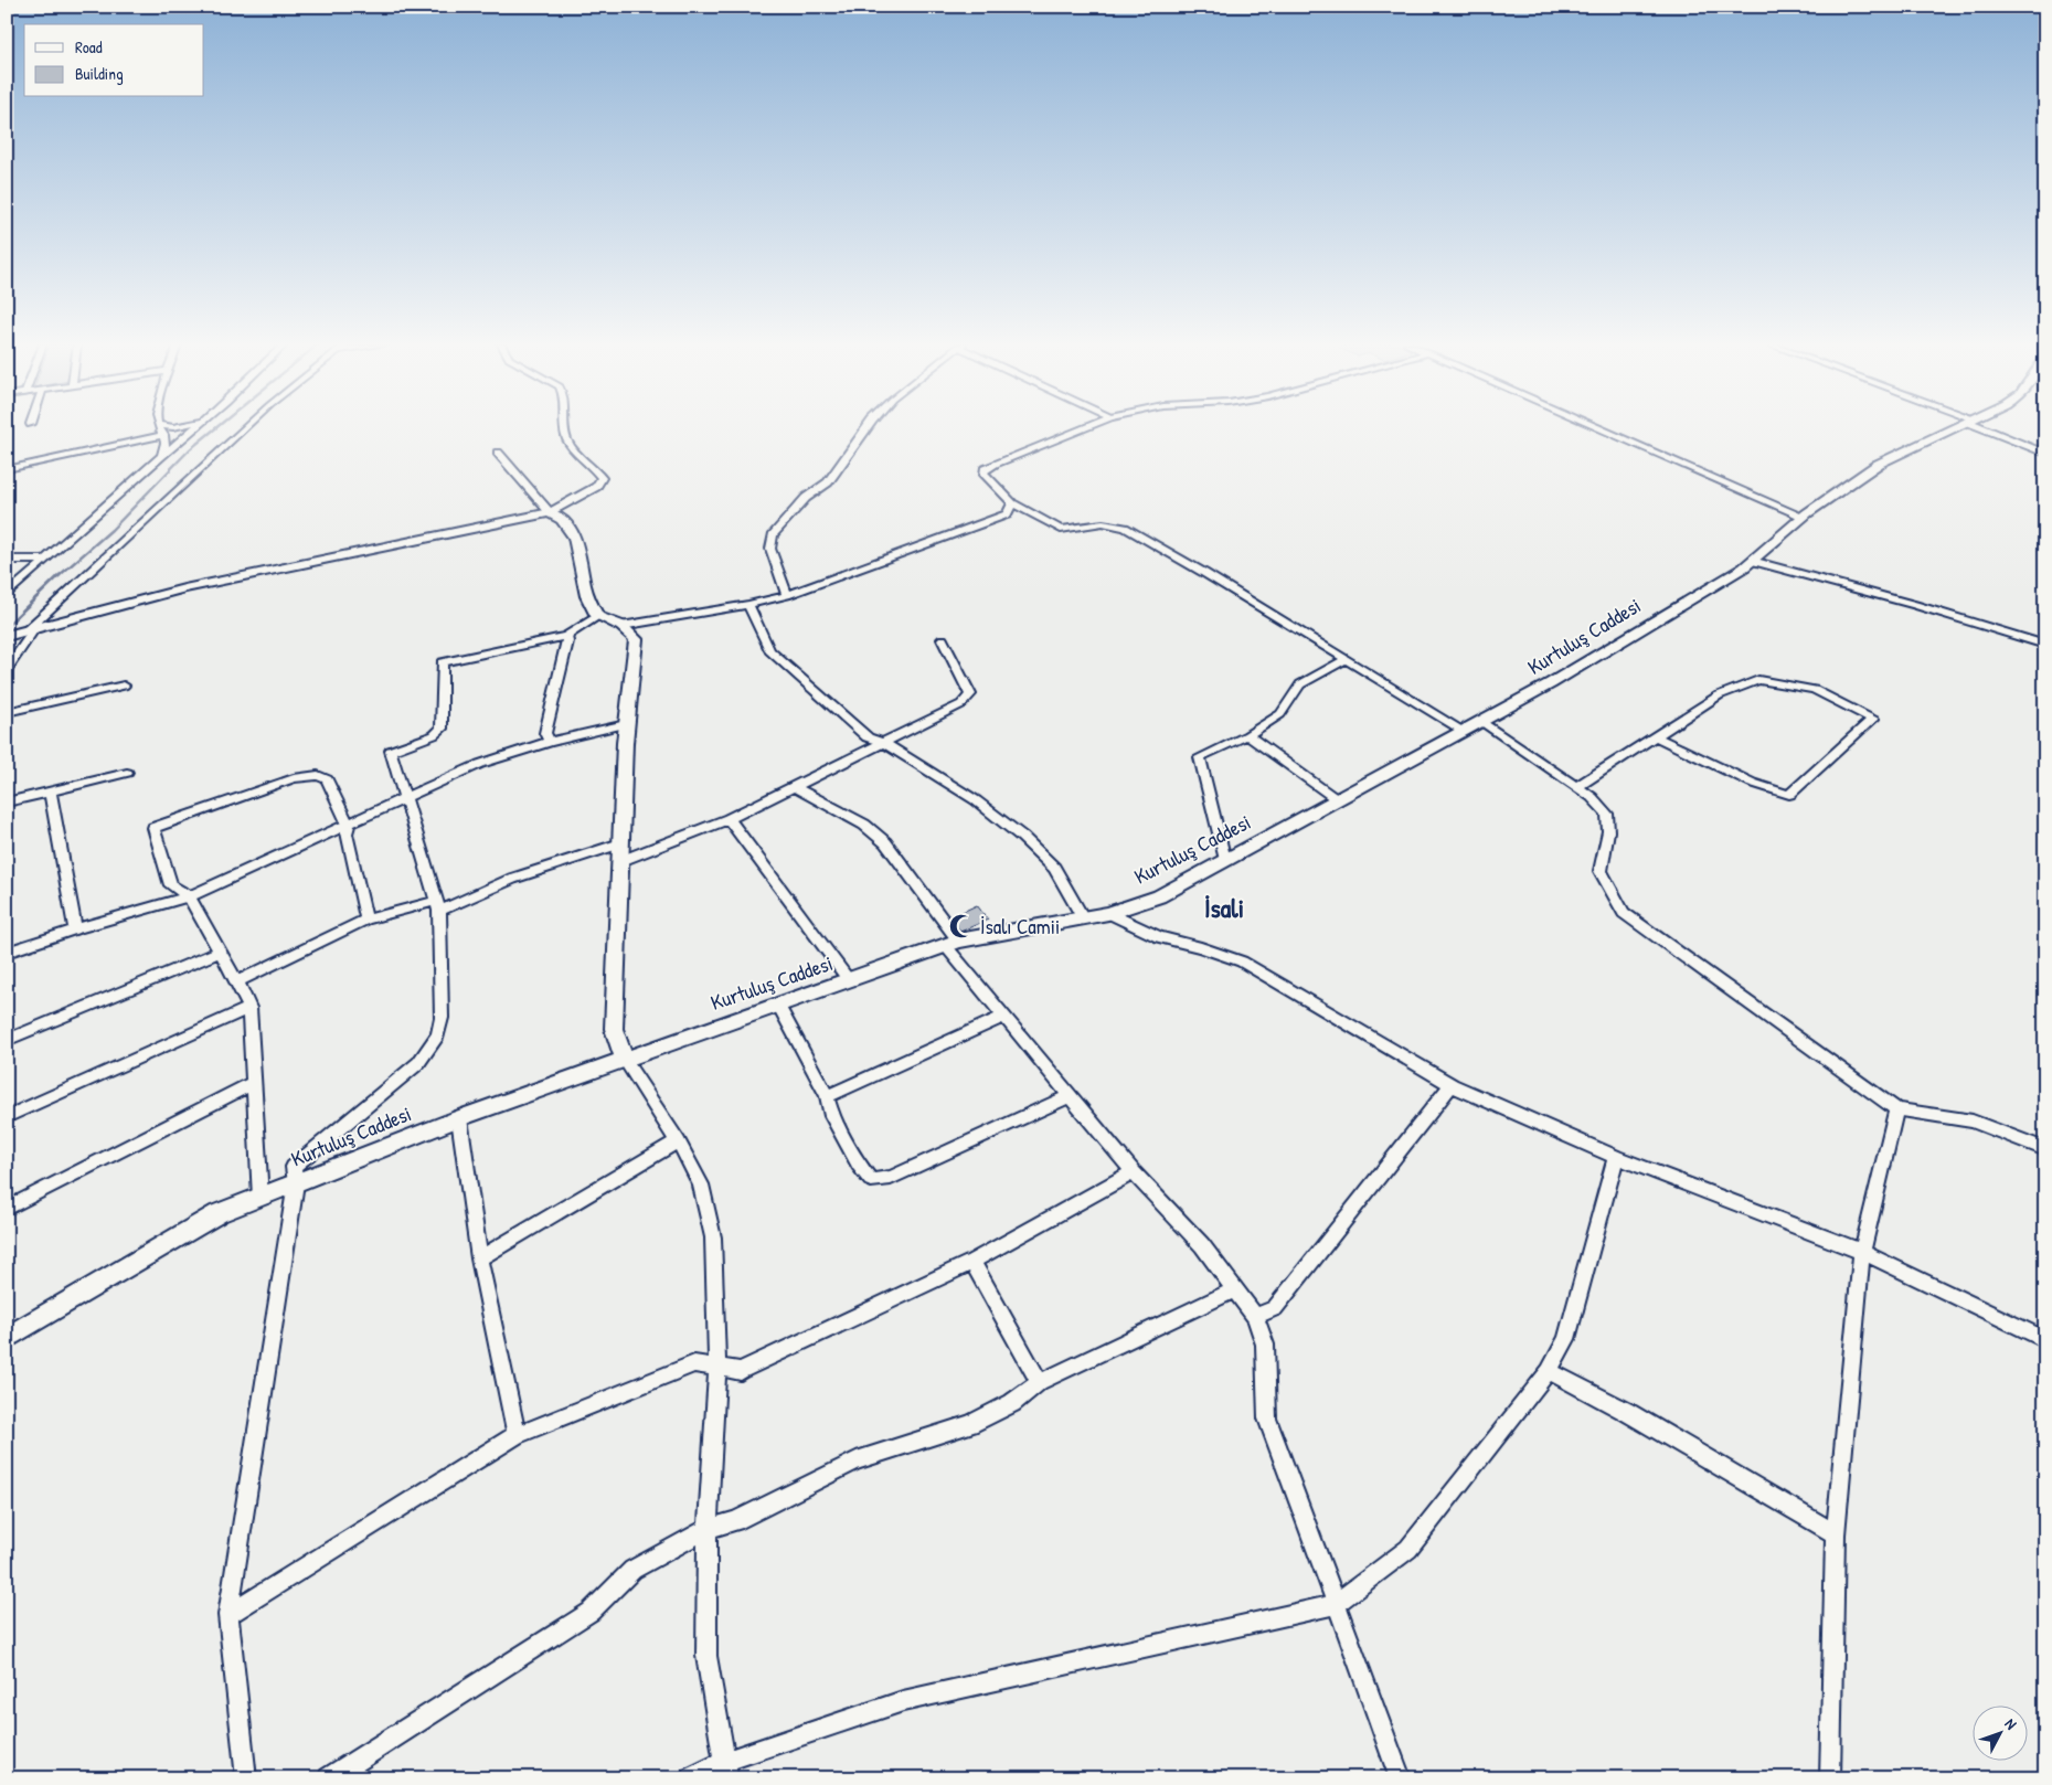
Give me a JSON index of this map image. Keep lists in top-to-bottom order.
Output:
{
  "streets": {
    "main road": ["Kurtuluş Caddesi"]
  },
  "districts": ["İsali"],
  "places": {
    "mosque": ["İsalı Camii"]
  },
  "legend": ["Road", "Building"],
  "north": "top right"
}
